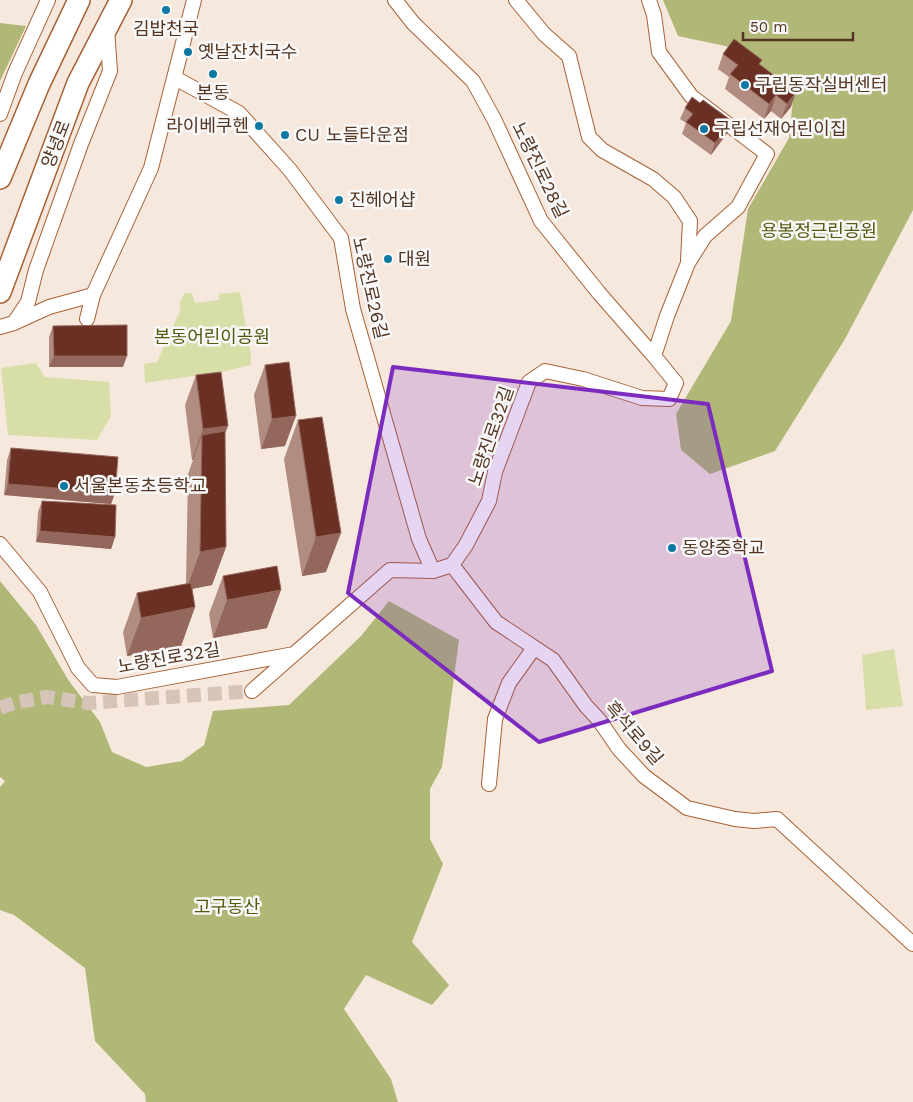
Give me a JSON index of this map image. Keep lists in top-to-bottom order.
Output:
{
  "streets": {
    "main road": ["양녕로"],
    "street": [
      "노량진로28길",
      "노량진로26길",
      "노량진로32길",
      "흑석로9길"
    ]
  },
  "crossings": [
    ["노량진로28길", "노량진로32길"],
    ["노량진로32길", "흑석로9길"]
  ],
  "parks": ["용봉정근린공원", "본동어린이공원", "고구동산"],
  "places": [
    "김밥천국",
    "옛날잔치국수",
    "본동",
    "구립동작실버센터",
    "라이베쿠헨",
    "구립선재어린이집",
    "CU 노들타운점",
    "진헤어샵",
    "대원",
    "서울본동초등학교",
    "동양중학교"
  ],
  "scale_bar": "50 m"
}
